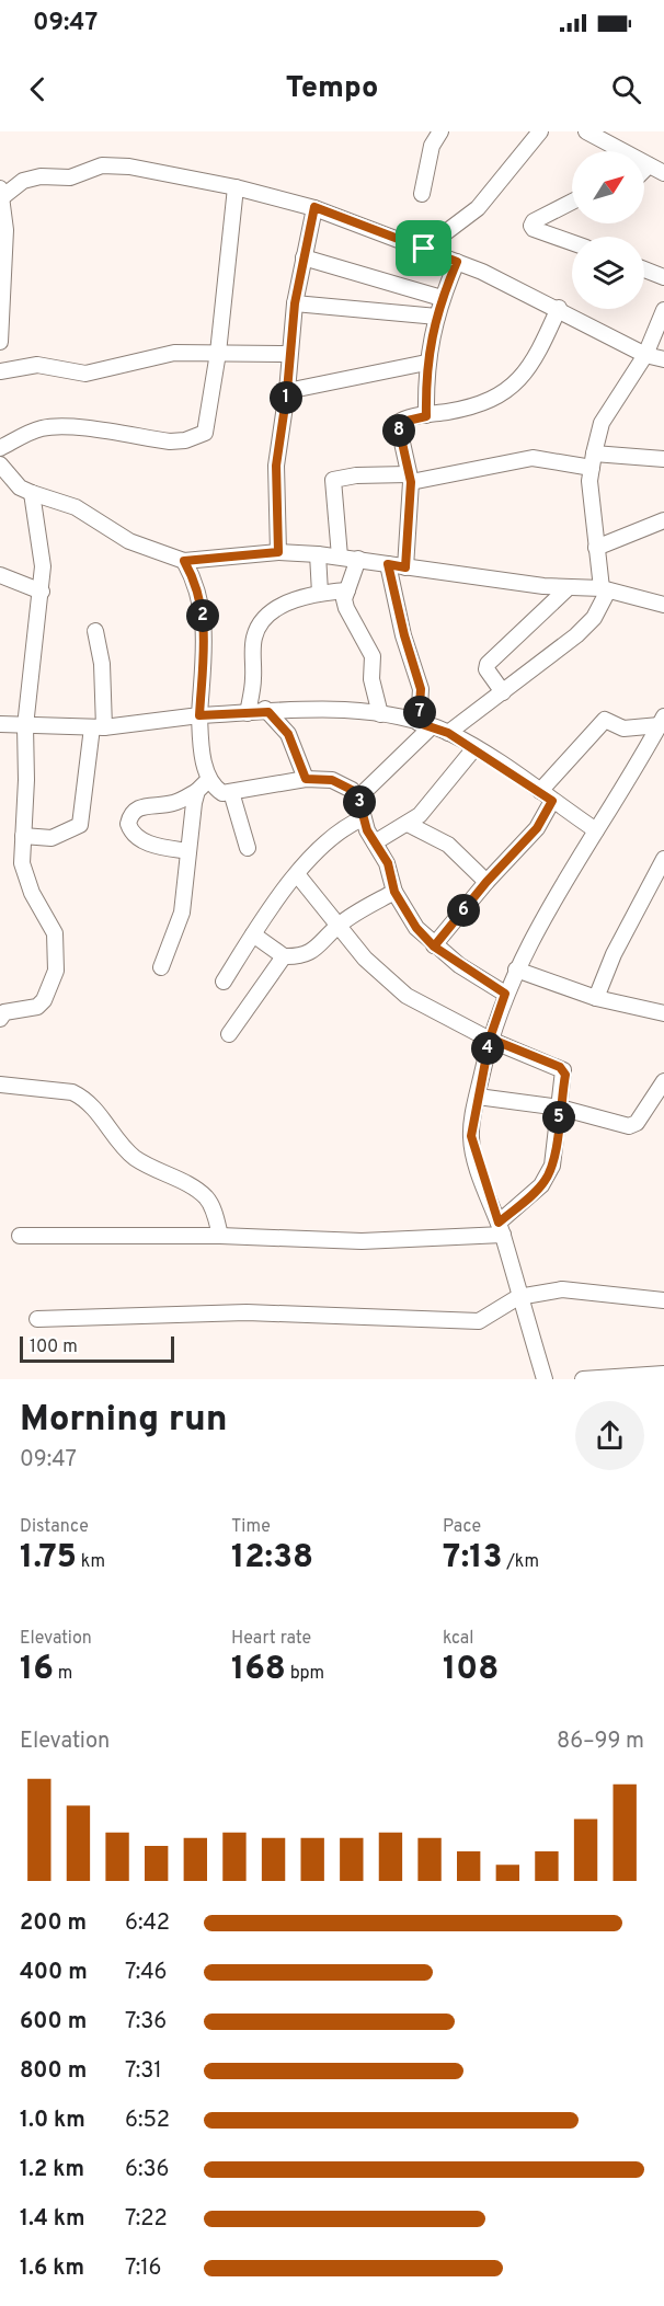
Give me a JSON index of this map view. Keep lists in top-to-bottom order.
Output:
{
  "scale_bar": "100 m",
  "north": "top right",
  "page": {
    "status": "09:47",
    "header": "Tempo",
    "pins": [
      "1",
      "8",
      "2",
      "7",
      "3",
      "6",
      "4",
      "5"
    ],
    "scale": "100 m",
    "heading": ["Morning run", "09:47"],
    "stats": [
      ["Distance", "1.75 km"],
      ["Time", "12:38"],
      ["Pace", "7:13 /km"],
      ["Elevation", "16 m"],
      ["Heart rate", "168 bpm"],
      ["kcal", "108"]
    ],
    "chart": ["Elevation", "86–99 m"],
    "list": [
      {
        "name": "200 m",
        "note": "6:42"
      },
      {
        "name": "400 m",
        "note": "7:46"
      },
      {
        "name": "600 m",
        "note": "7:36"
      },
      {
        "name": "800 m",
        "note": "7:31"
      },
      {
        "name": "1.0 km",
        "note": "6:52"
      },
      {
        "name": "1.2 km",
        "note": "6:36"
      },
      {
        "name": "1.4 km",
        "note": "7:22"
      },
      {
        "name": "1.6 km",
        "note": "7:16"
      }
    ]
  }
}
